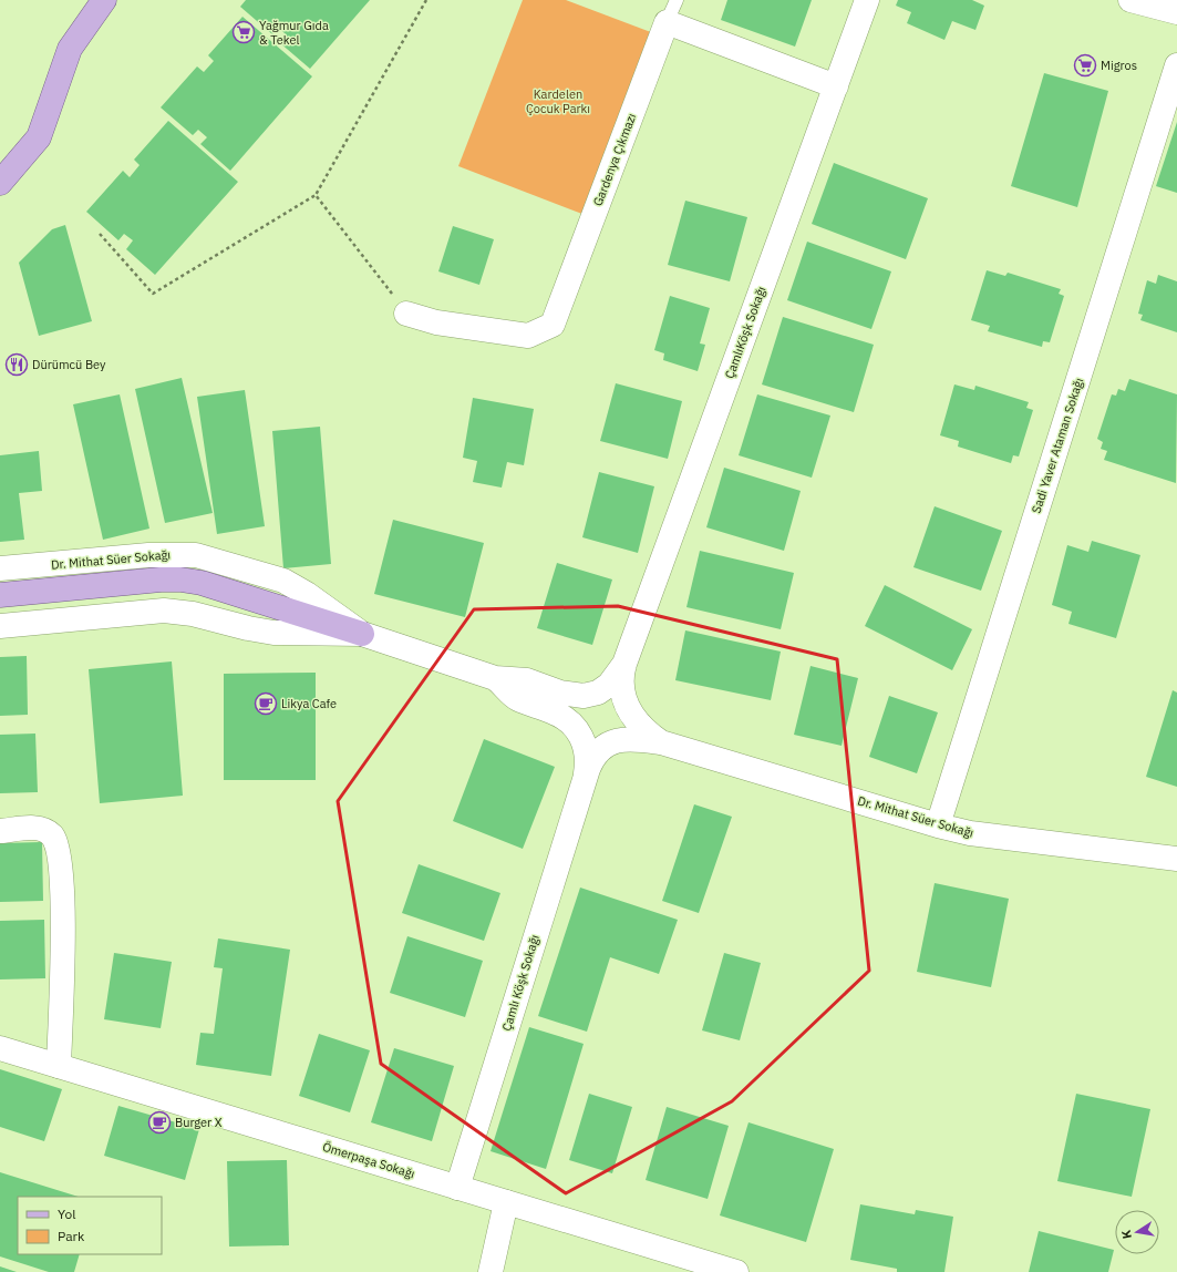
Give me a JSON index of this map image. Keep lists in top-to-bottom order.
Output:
{
  "streets": {
    "main road": ["Dr. Mithat Süer Sokağı"],
    "street": [
      "Gardenya Çıkmazı",
      "ÇamlıKöşk Sokağı",
      "Sadi Yaver Ataman Sokağı",
      "Çamlı Köşk Sokağı",
      "Ömerpaşa Sokağı"
    ]
  },
  "crossings": [
    ["ÇamlıKöşk Sokağı", "Dr. Mithat Süer Sokağı"],
    ["Sadi Yaver Ataman Sokağı", "Dr. Mithat Süer Sokağı"],
    ["Dr. Mithat Süer Sokağı", "Çamlı Köşk Sokağı"],
    ["Çamlı Köşk Sokağı", "Ömerpaşa Sokağı"]
  ],
  "parks": ["Kardelen Çocuk Parkı"],
  "places": {
    "supermarket": ["Yağmur Gıda & Tekel", "Migros"],
    "restaurant": ["Dürümcü Bey"],
    "cafe": ["Likya Cafe", "Burger X"]
  },
  "legend": ["Yol", "Park"],
  "north": "left"
}
